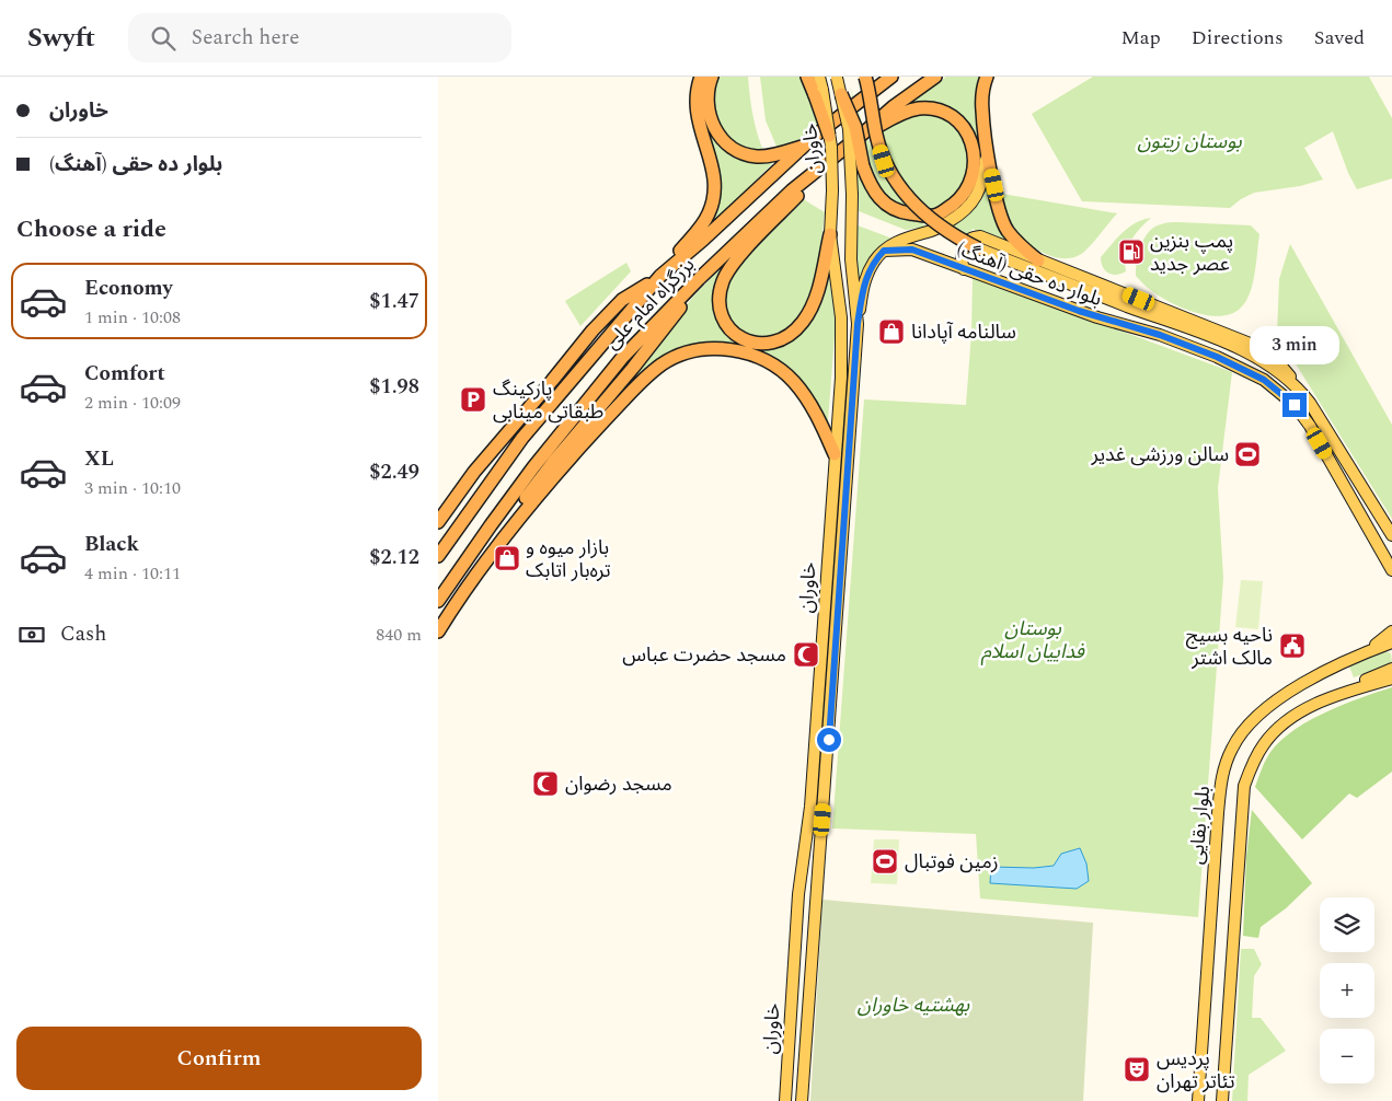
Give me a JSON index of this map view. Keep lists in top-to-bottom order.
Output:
{
  "streets": {
    "highway": ["بزرگراه امام علی"],
    "main road": ["خاوران", "بلوار ده حقی (آهنگ)", "بلوار بقایی"]
  },
  "parks": ["بوستان زیتون", "بوستان فداییان اسلام", "بهشتیه خاوران"],
  "places": {
    "fuel station": ["پمپ بنزین عصر جدید"],
    "shop": ["سالنامه آپادانا", "بازار میوه و تره‌بار اتابک"],
    "parking": ["پارکینگ طبقاتی مینابی"],
    "sports": ["سالن ورزشی غدیر", "زمین فوتبال"],
    "public building": ["ناحیه بسیج مالک اشتر"],
    "mosque": ["مسجد حضرت عباس", "مسجد رضوان"],
    "theatre": ["پردیس تئاتر تهران"]
  },
  "page": {
    "header": "Swyft",
    "search": "Search here",
    "nav": ["Map", "Directions", "Saved"],
    "banner": ["خاوران", "بلوار ده حقی (آهنگ)"],
    "heading": "Choose a ride",
    "list": [
      {
        "name": "Economy",
        "note": "1 min · 10:08",
        "value": "$1.47"
      },
      {
        "name": "Comfort",
        "note": "2 min · 10:09",
        "value": "$1.98"
      },
      {
        "name": "XL",
        "note": "3 min · 10:10",
        "value": "$2.49"
      },
      {
        "name": "Black",
        "note": "4 min · 10:11",
        "value": "$2.12"
      }
    ],
    "bubble": "3 min",
    "pay": ["Cash", "840 m"],
    "map_buttons": ["+", "−"],
    "buttons": "Confirm"
  }
}
